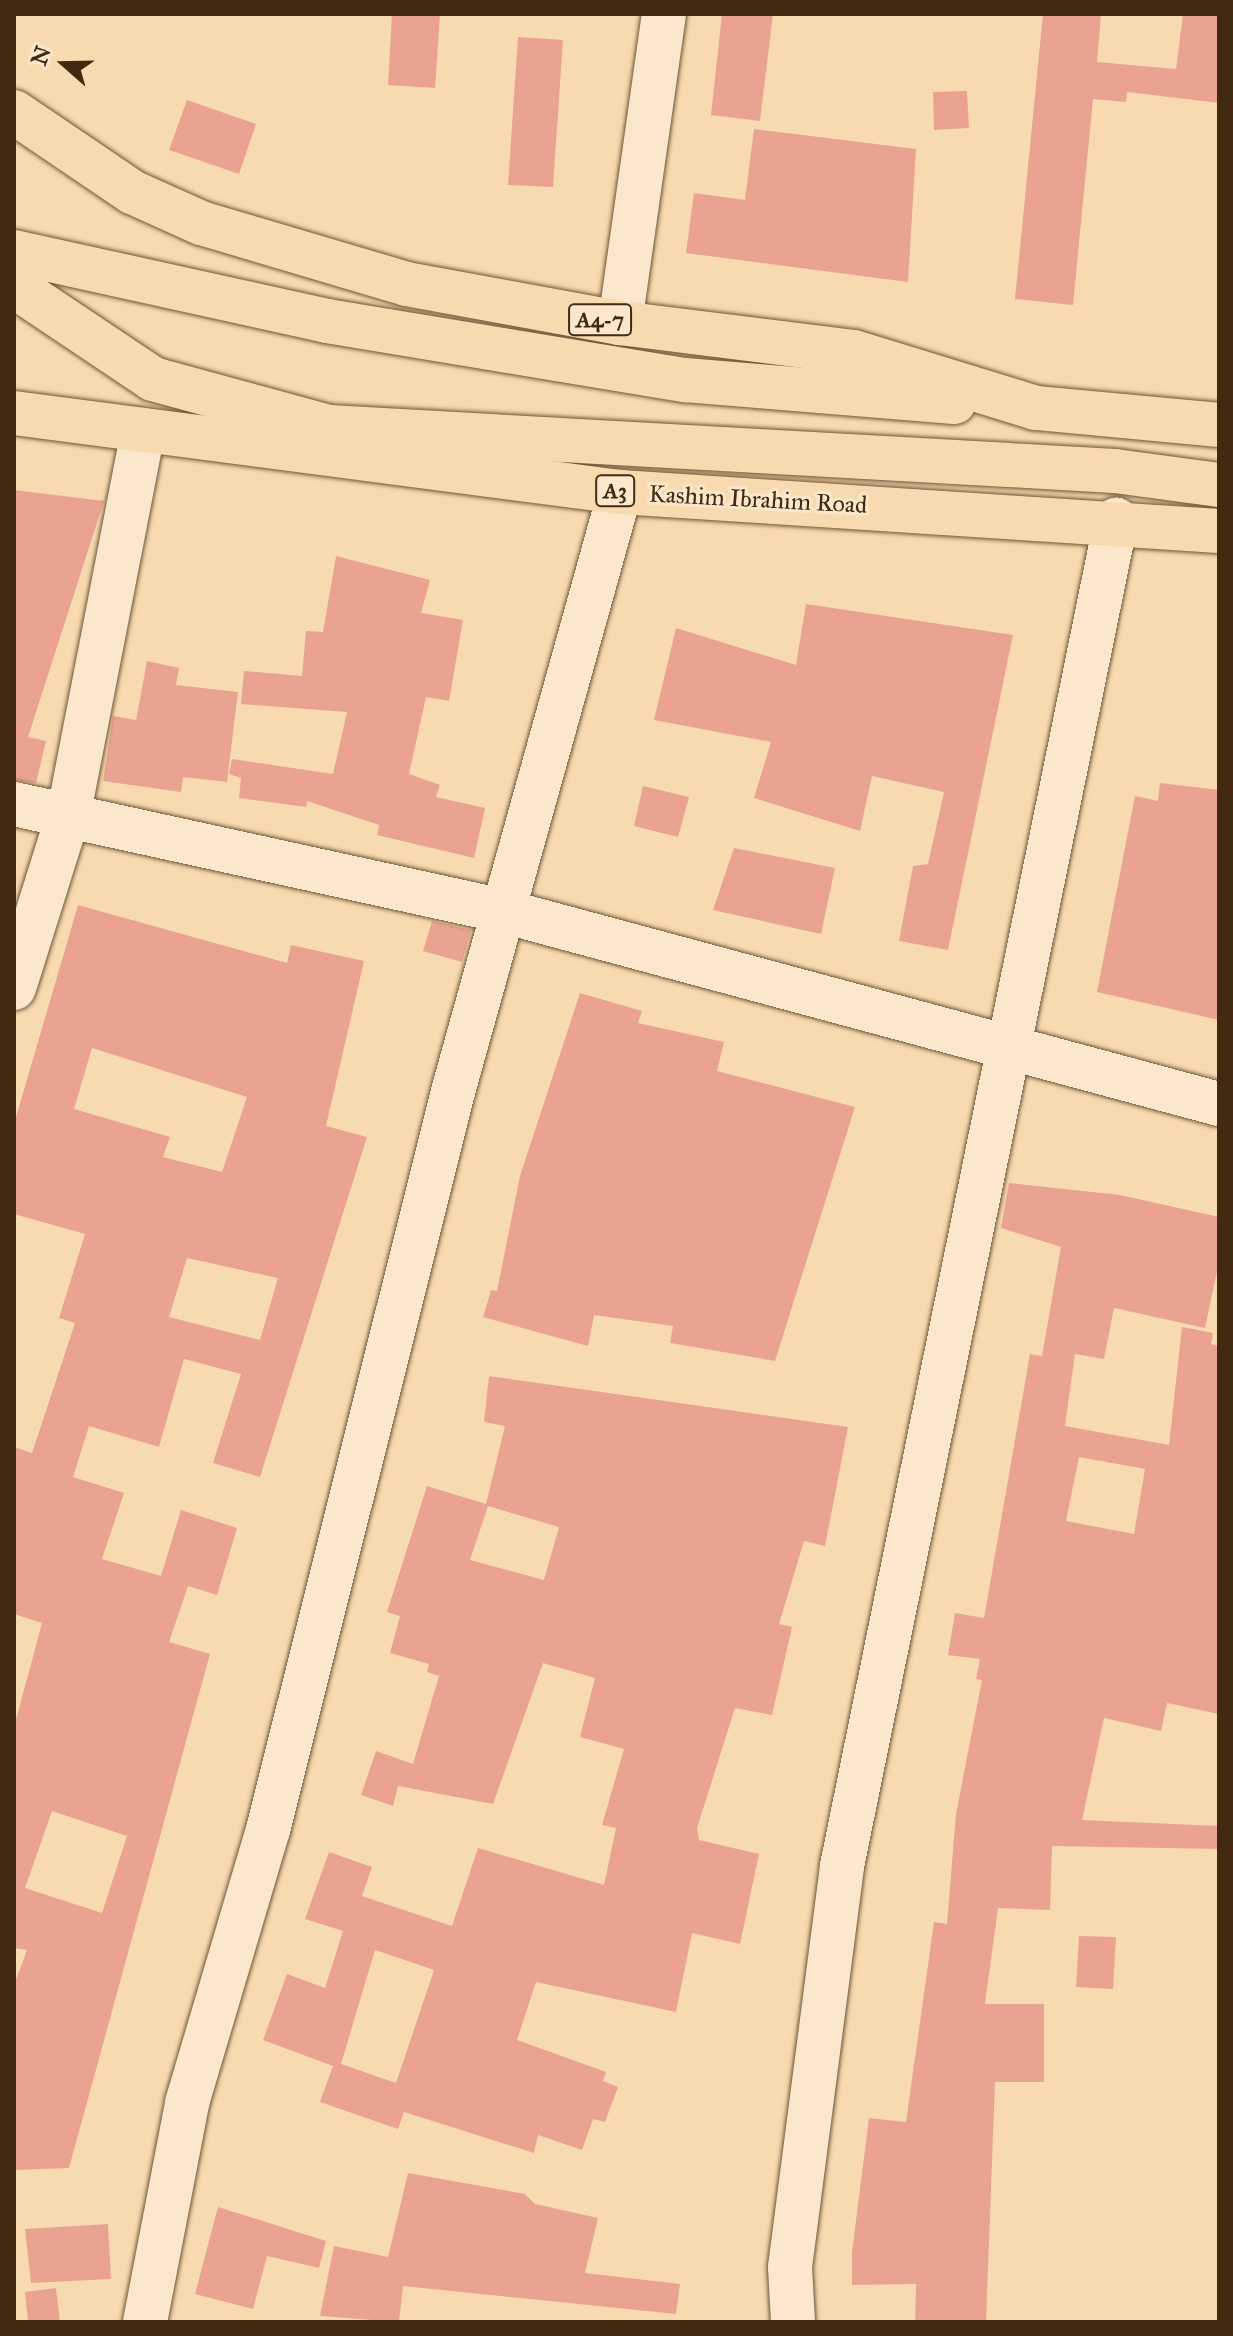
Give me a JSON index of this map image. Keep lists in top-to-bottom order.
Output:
{
  "streets": {
    "highway": ["A4-7", "A3", "Kashim Ibrahim Road"]
  },
  "north": "left"
}
